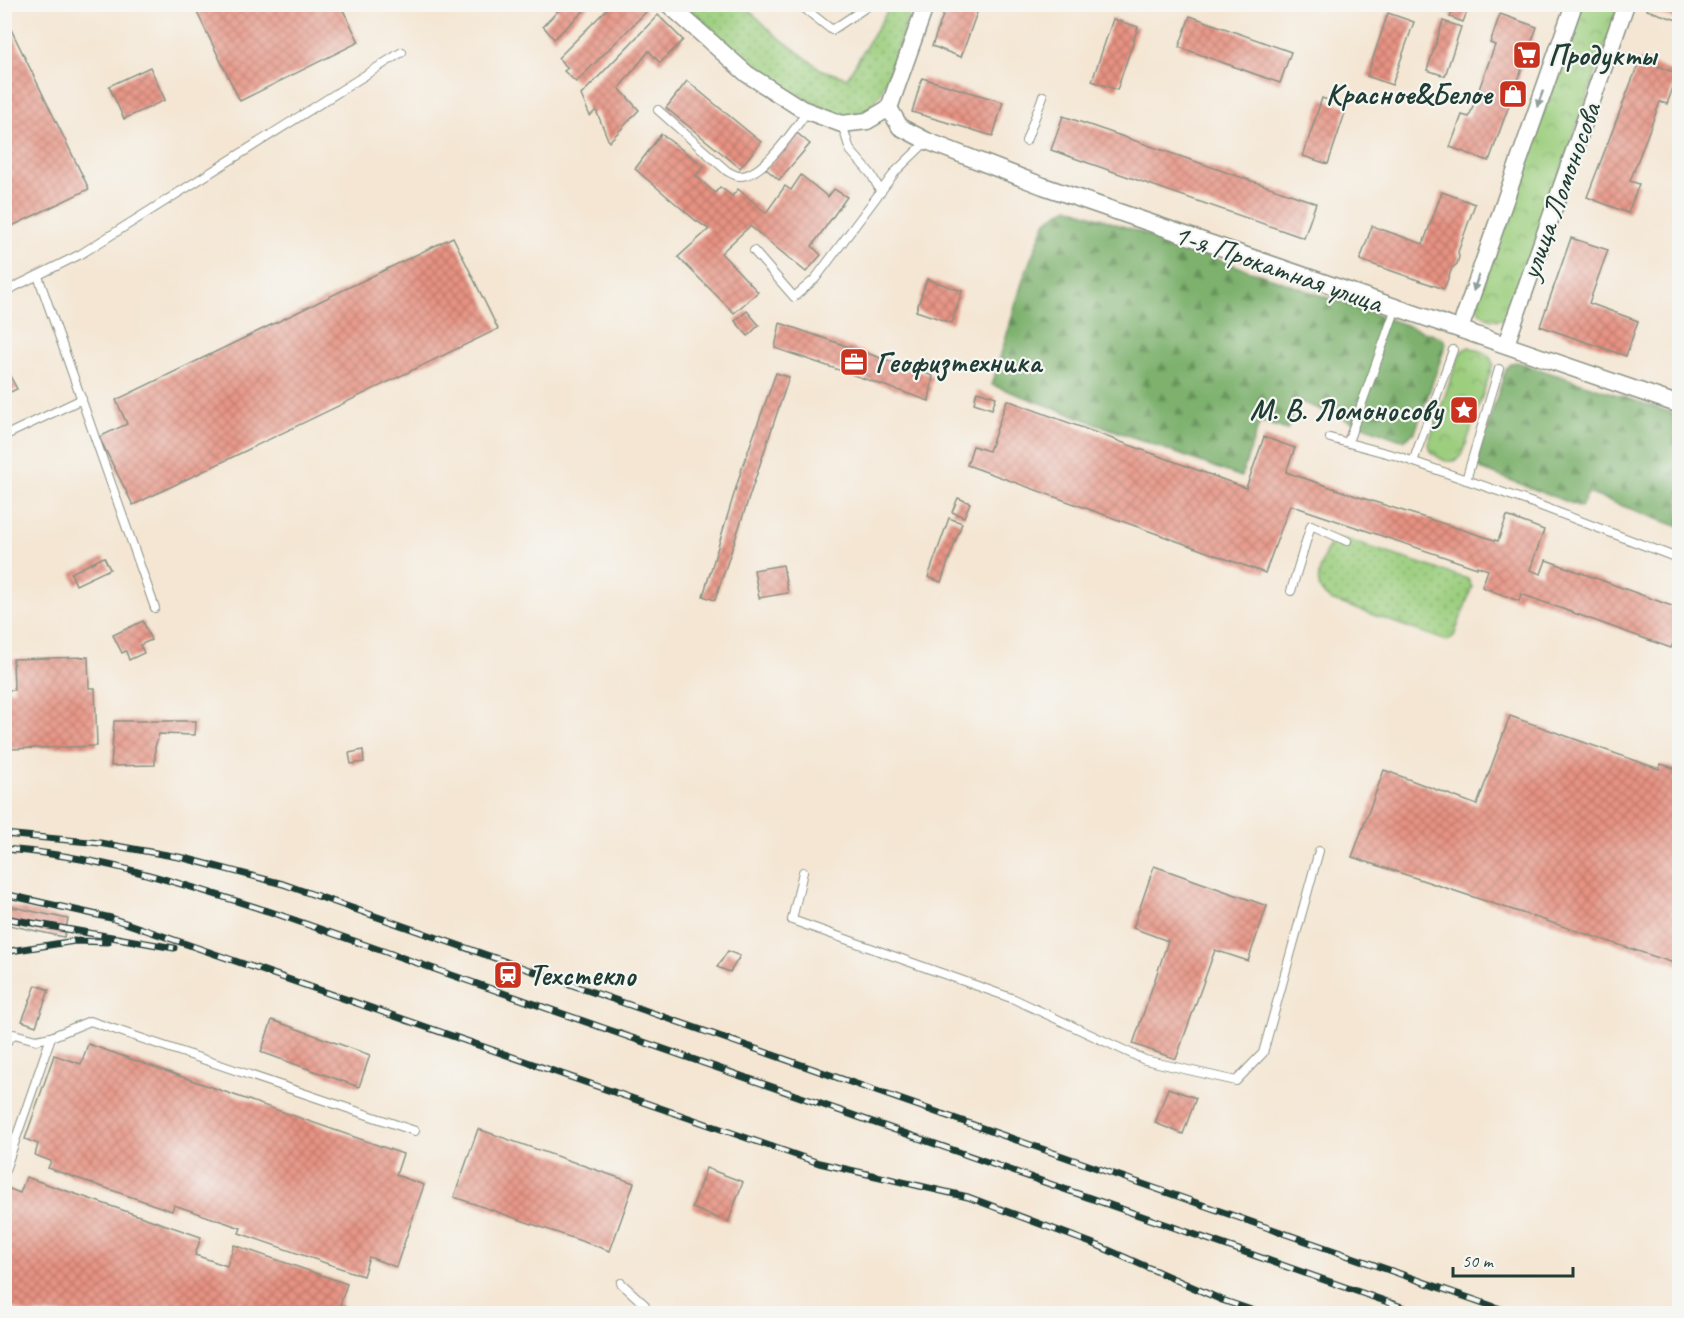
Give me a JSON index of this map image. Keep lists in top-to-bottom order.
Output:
{
  "streets": {
    "street": ["улица Ломоносова", "1-я Прокатная улица"]
  },
  "crossings": [
    ["улица Ломоносова", "1-я Прокатная улица"]
  ],
  "places": {
    "supermarket": ["Продукты"],
    "shop": ["Красное&Белое"],
    "office": ["Геофизтехника"],
    "place": ["М. В. Ломоносову"],
    "station": ["Техстекло"]
  },
  "scale_bar": "50 m"
}
